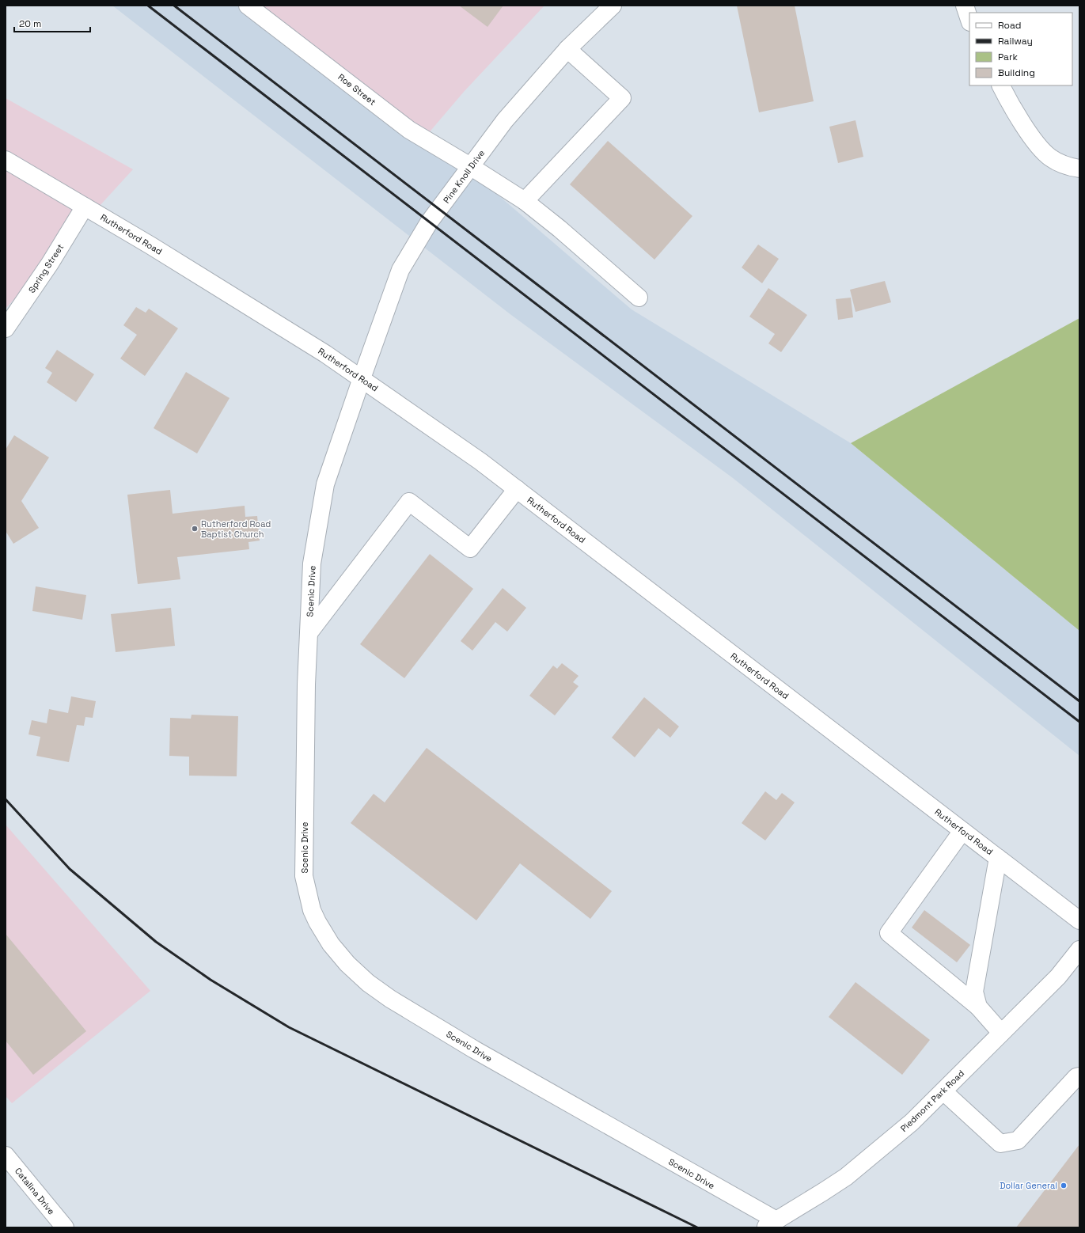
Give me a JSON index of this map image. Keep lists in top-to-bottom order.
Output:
{
  "streets": {
    "street": [
      "Roe Street",
      "Pine Knoll Drive",
      "Rutherford Road",
      "Spring Street",
      "Scenic Drive",
      "Piedmont Park Road",
      "Catalina Drive"
    ]
  },
  "crossings": [
    ["Roe Street", "Pine Knoll Drive"],
    ["Pine Knoll Drive", "Rutherford Road"],
    ["Pine Knoll Drive", "Scenic Drive"],
    ["Rutherford Road", "Spring Street"],
    ["Rutherford Road", "Scenic Drive"],
    ["Scenic Drive", "Piedmont Park Road"]
  ],
  "places": ["Rutherford Road Baptist Church", "Dollar General"],
  "legend": [
    "Road",
    "Railway",
    "Park",
    "Building"
  ],
  "scale_bar": "20 m"
}
